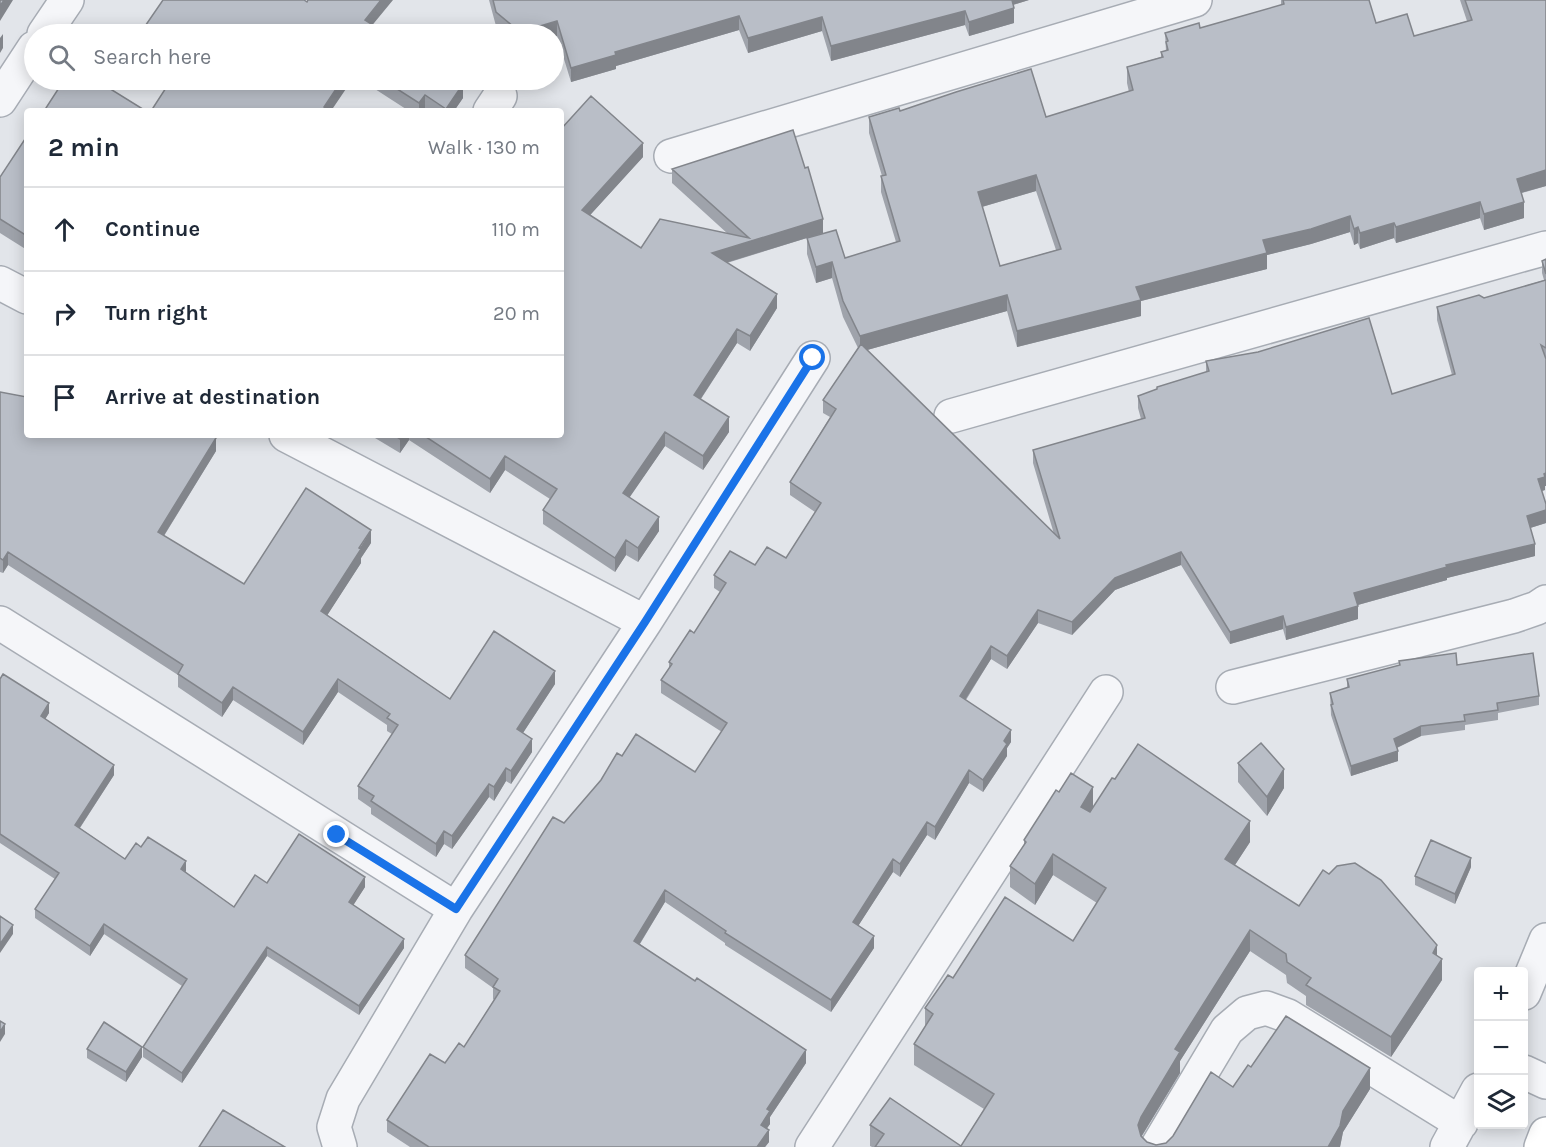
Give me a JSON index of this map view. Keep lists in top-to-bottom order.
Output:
{
  "page": {
    "search": "Search here",
    "heading": ["2 min", "Walk · 130 m"],
    "list": [
      ["Continue", "110 m"],
      ["Turn right", "20 m"],
      "Arrive at destination"
    ],
    "map_buttons": ["+", "−"]
  }
}
